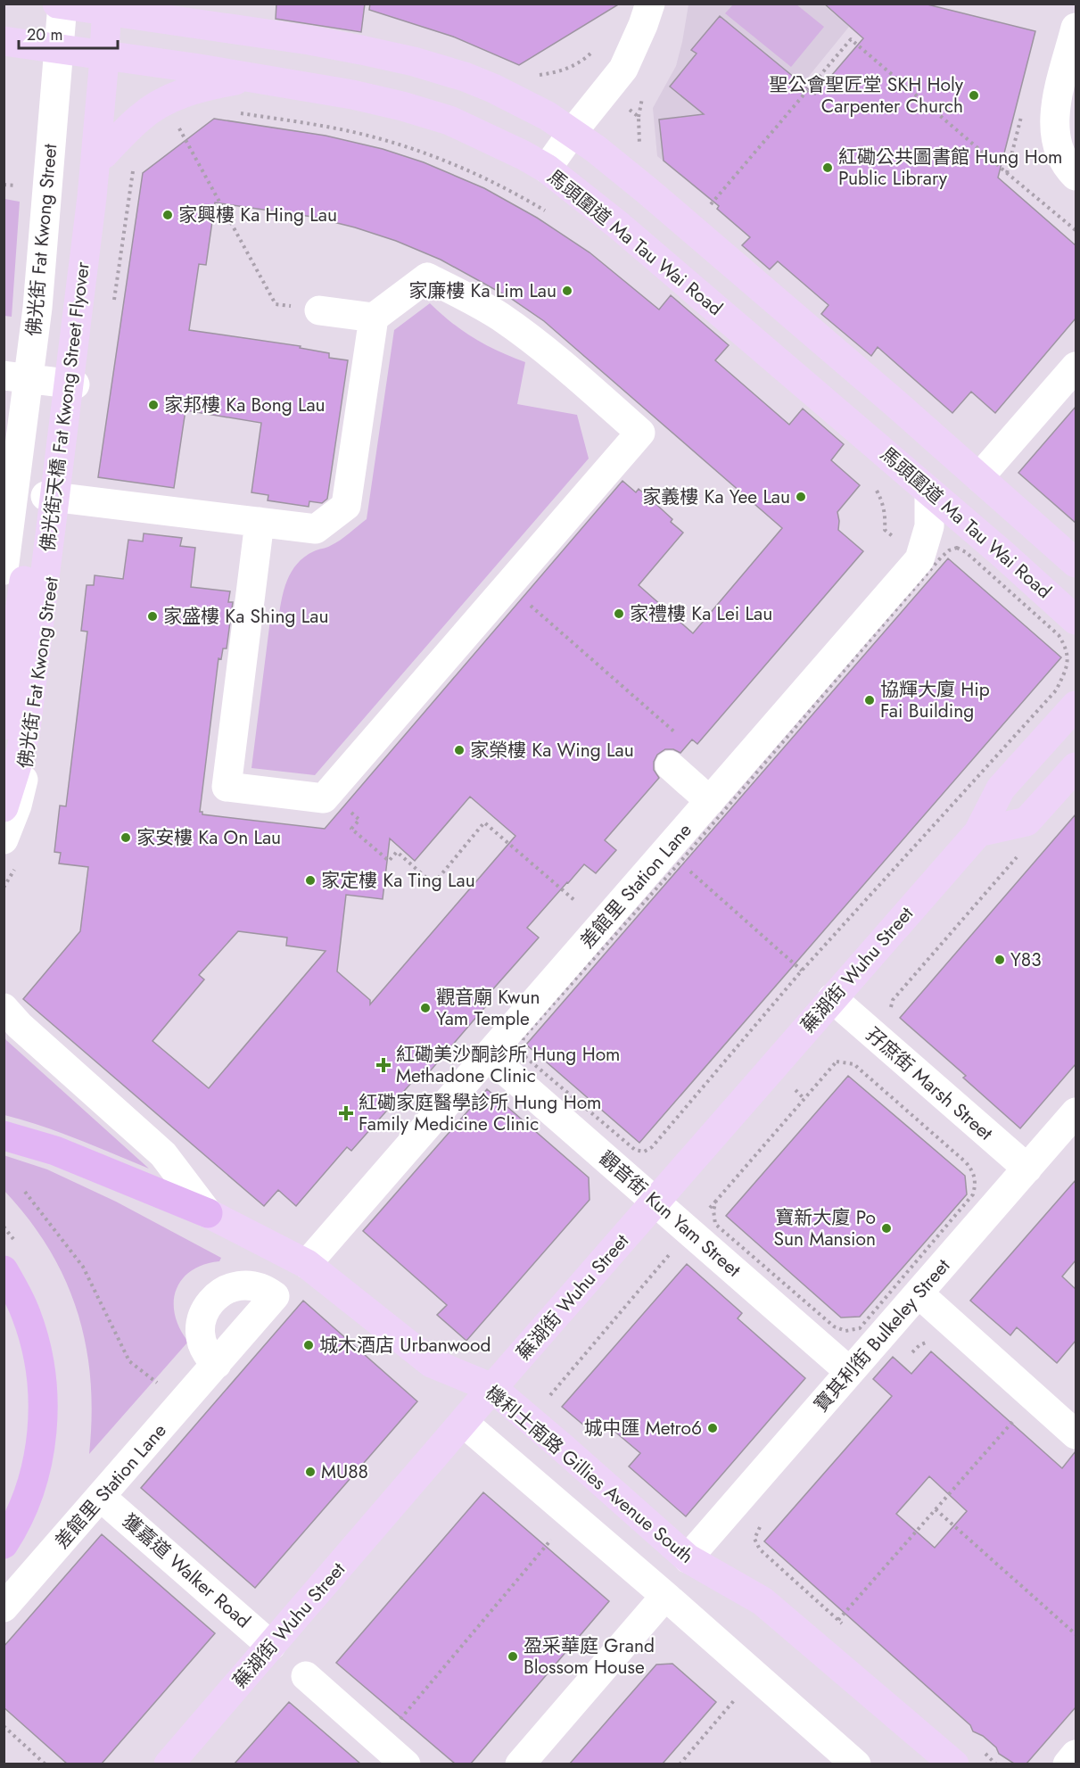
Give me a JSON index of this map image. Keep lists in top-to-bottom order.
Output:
{
  "streets": {
    "main road": [
      "馬頭圍道 Ma Tau Wai Road",
      "佛光街天橋 Fat Kwong Street Flyover",
      "蕪湖街 Wuhu Street",
      "機利士南路 Gillies Avenue South"
    ],
    "street": [
      "佛光街 Fat Kwong Street",
      "差館里 Station Lane",
      "孖庶街 Marsh Street",
      "觀音街 Kun Yam Street",
      "寶其利街 Bulkeley Street",
      "獲嘉道 Walker Road"
    ]
  },
  "crossings": [
    ["佛光街 Fat Kwong Street", "馬頭圍道 Ma Tau Wai Road"],
    ["佛光街 Fat Kwong Street", "佛光街天橋 Fat Kwong Street Flyover"],
    ["馬頭圍道 Ma Tau Wai Road", "差館里 Station Lane"],
    ["差館里 Station Lane", "觀音街 Kun Yam Street"],
    ["差館里 Station Lane", "機利士南路 Gillies Avenue South"],
    ["差館里 Station Lane", "獲嘉道 Walker Road"],
    ["蕪湖街 Wuhu Street", "孖庶街 Marsh Street"],
    ["蕪湖街 Wuhu Street", "觀音街 Kun Yam Street"],
    ["蕪湖街 Wuhu Street", "機利士南路 Gillies Avenue South"],
    ["蕪湖街 Wuhu Street", "獲嘉道 Walker Road"],
    ["孖庶街 Marsh Street", "寶其利街 Bulkeley Street"],
    ["觀音街 Kun Yam Street", "寶其利街 Bulkeley Street"],
    ["寶其利街 Bulkeley Street", "機利士南路 Gillies Avenue South"]
  ],
  "places": {
    "other": [
      "聖公會聖匠堂 SKH Holy Carpenter Church",
      "紅磡公共圖書館 Hung Hom Public Library",
      "家興樓 Ka Hing Lau",
      "家廉樓 Ka Lim Lau",
      "家邦樓 Ka Bong Lau",
      "家義樓 Ka Yee Lau",
      "家禮樓 Ka Lei Lau",
      "家盛樓 Ka Shing Lau",
      "協輝大廈 Hip Fai Building",
      "家榮樓 Ka Wing Lau",
      "家安樓 Ka On Lau",
      "家定樓 Ka Ting Lau",
      "Y83",
      "觀音廟 Kwun Yam Temple",
      "寶新大廈 Po Sun Mansion",
      "城木酒店 Urbanwood",
      "城中匯 Metro6",
      "MU88",
      "盈采華庭 Grand Blossom House"
    ],
    "health": ["紅磡美沙酮診所 Hung Hom Methadone Clinic", "紅磡家庭醫學診所 Hung Hom Family Medicine Clinic"]
  },
  "scale_bar": "20 m"
}
